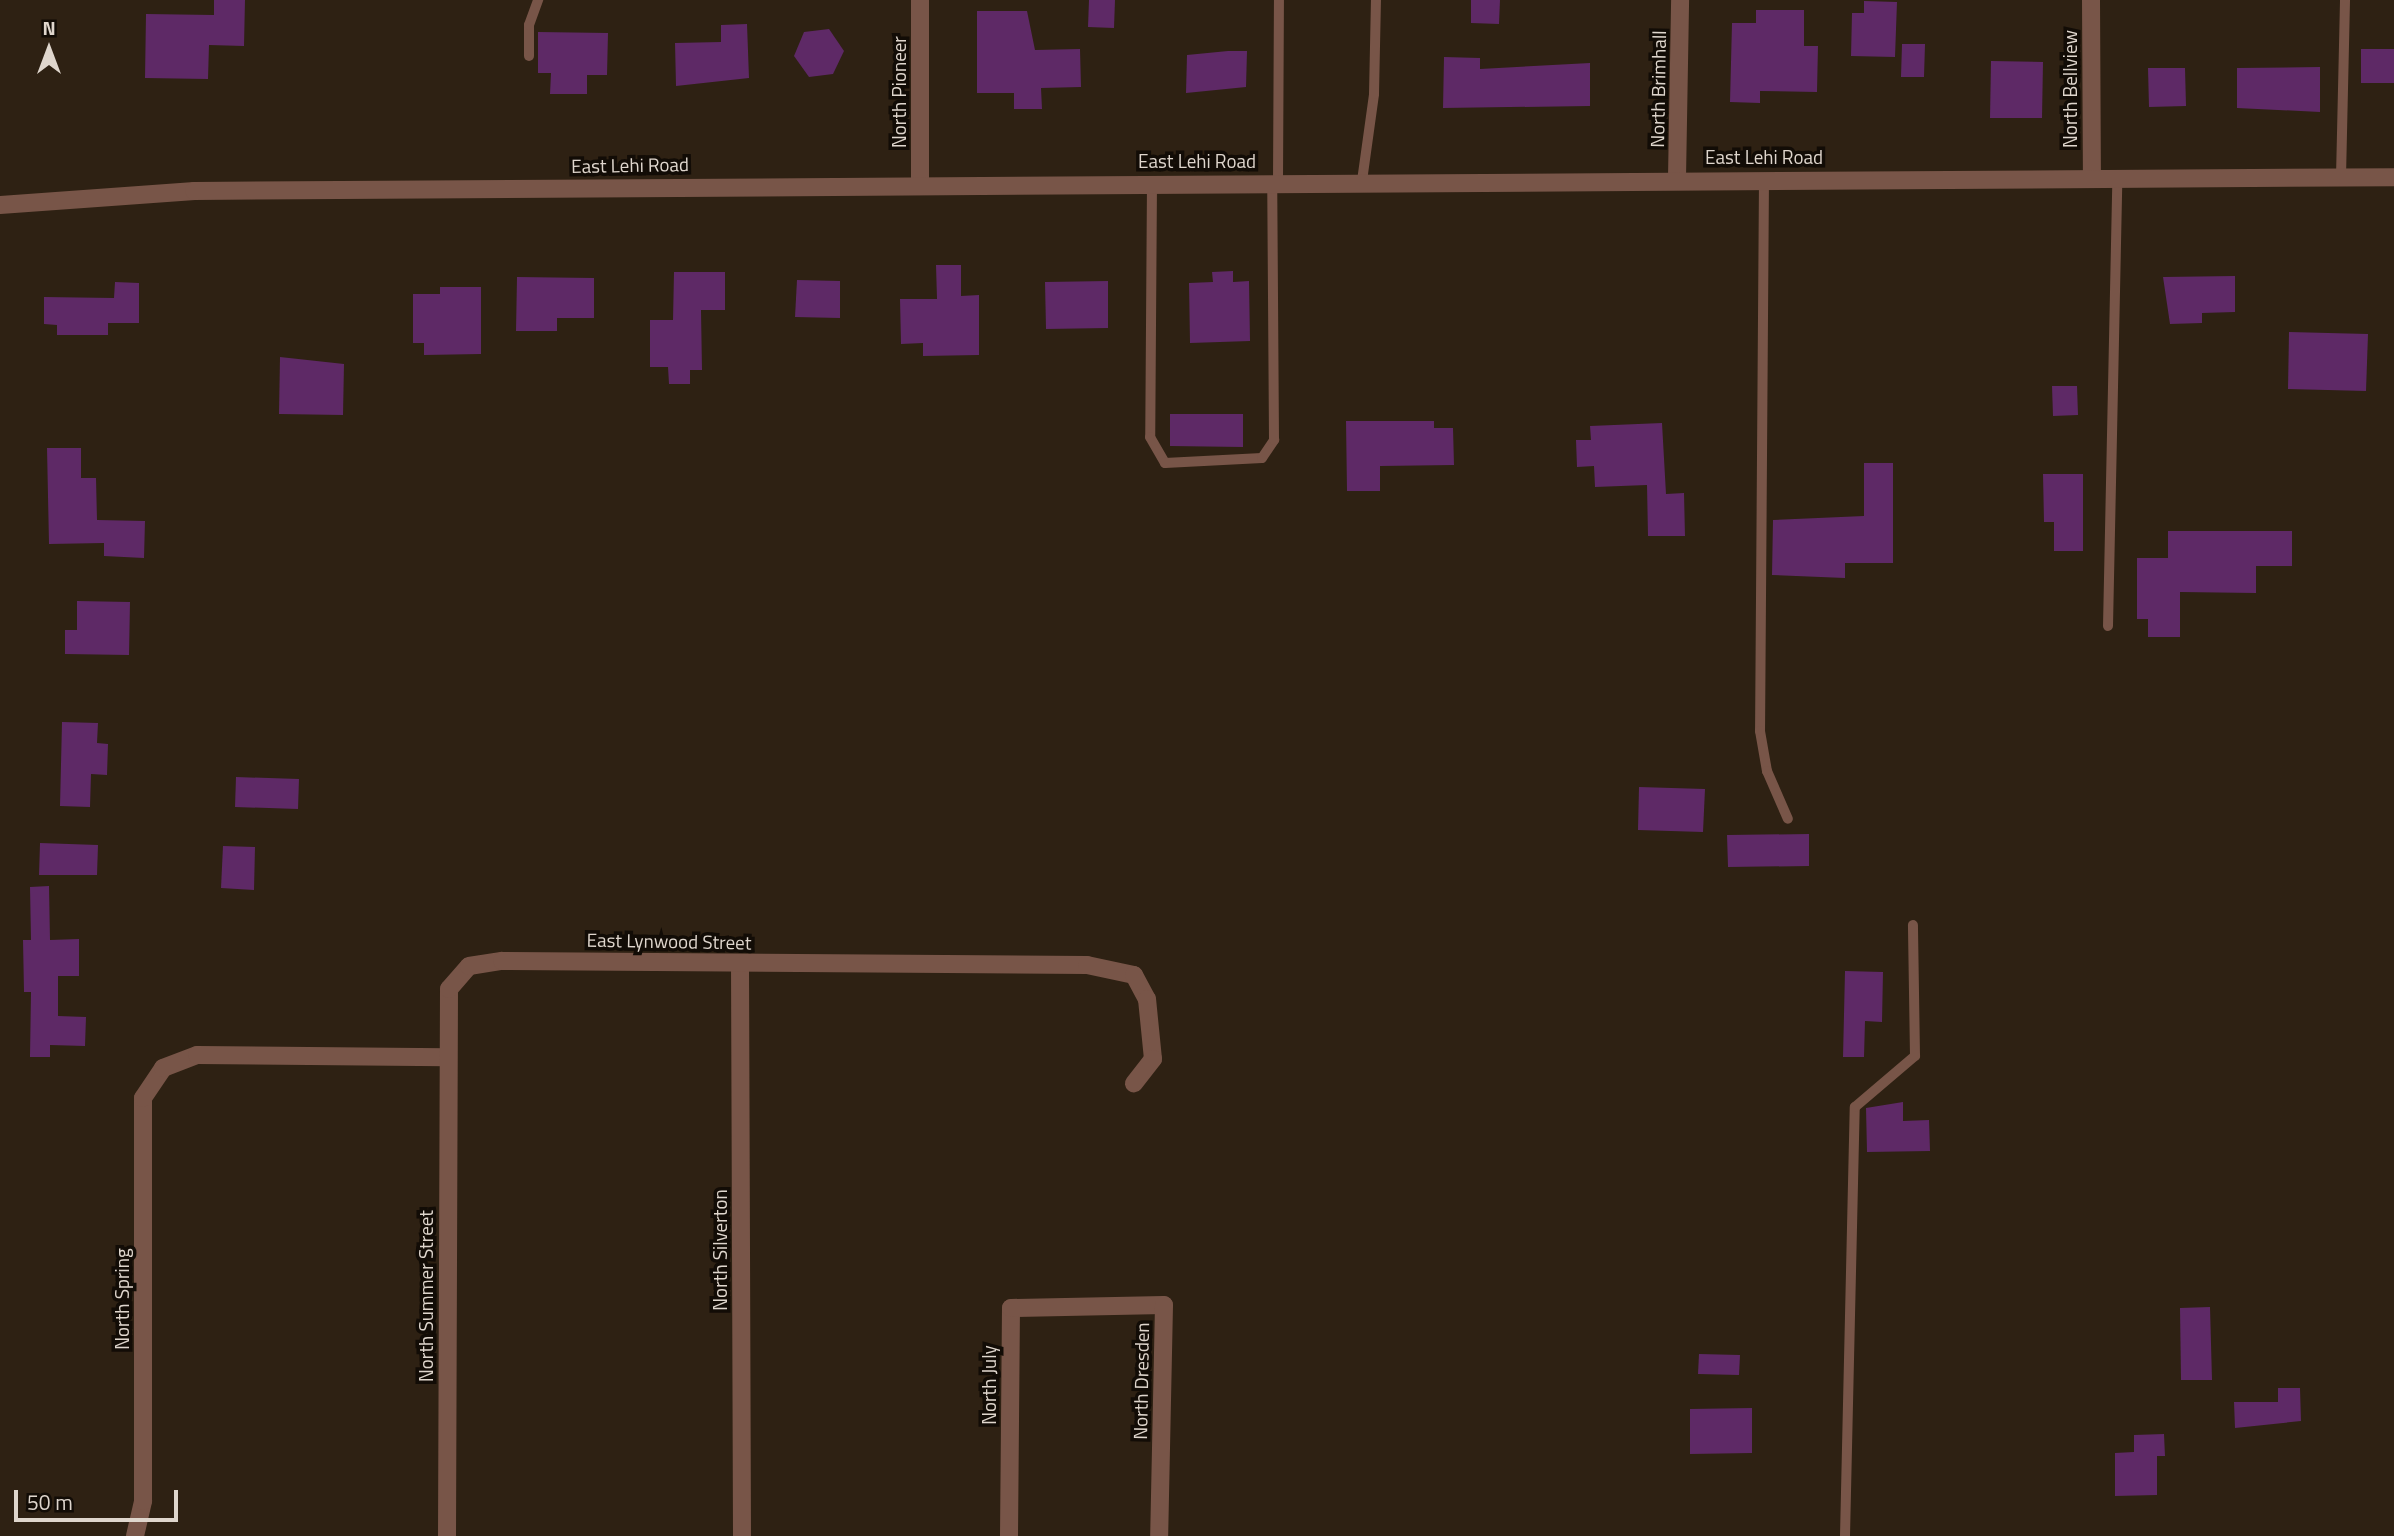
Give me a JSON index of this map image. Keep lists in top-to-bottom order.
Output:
{
  "streets": {
    "street": [
      "North Brimhall",
      "North Bellview",
      "North Pioneer",
      "East Lehi Road",
      "East Lynwood Street",
      "North Silverton",
      "North Summer Street",
      "North Spring",
      "North Dresden",
      "North July"
    ]
  },
  "crossings": [
    ["North Brimhall", "East Lehi Road"],
    ["North Bellview", "East Lehi Road"],
    ["North Pioneer", "East Lehi Road"],
    ["East Lynwood Street", "North Silverton"],
    ["East Lynwood Street", "North Summer Street"],
    ["East Lynwood Street", "North Spring"],
    ["North Summer Street", "North Spring"],
    ["North Dresden", "North July"]
  ],
  "scale_bar": "50 m",
  "north": "top"
}
